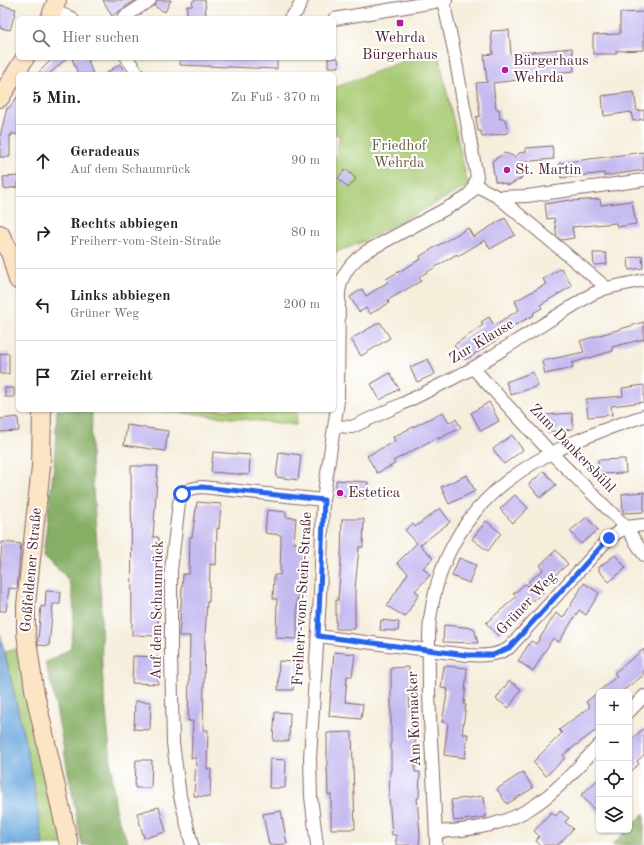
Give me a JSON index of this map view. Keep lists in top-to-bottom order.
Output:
{
  "streets": {
    "main road": ["Goßfeldener Straße"],
    "street": [
      "Zur Klause",
      "Zum Dankersbühl",
      "Freiherr-vom-Stein-Straße",
      "Grüner Weg",
      "Auf dem Schaumrück",
      "Am Kornacker"
    ]
  },
  "crossings": [
    ["Zur Klause", "Zum Dankersbühl"],
    ["Zur Klause", "Freiherr-vom-Stein-Straße"],
    ["Zum Dankersbühl", "Grüner Weg"],
    ["Zum Dankersbühl", "Am Kornacker"],
    ["Freiherr-vom-Stein-Straße", "Grüner Weg"],
    ["Freiherr-vom-Stein-Straße", "Auf dem Schaumrück"],
    ["Grüner Weg", "Am Kornacker"]
  ],
  "parks": ["Friedhof Wehrda"],
  "places": {
    "transit": ["Wehrda Bürgerhaus"],
    "other": ["Bürgerhaus Wehrda", "St. Martin", "Estetica"]
  },
  "page": {
    "search": "Hier suchen",
    "heading": ["5 Min.", "Zu Fuß · 370 m"],
    "list": [
      ["Geradeaus", "Auf dem Schaumrück", "90 m"],
      ["Rechts abbiegen", "Freiherr-vom-Stein-Straße", "80 m"],
      ["Links abbiegen", "Grüner Weg", "200 m"],
      "Ziel erreicht"
    ],
    "map_buttons": ["+", "−"]
  }
}
